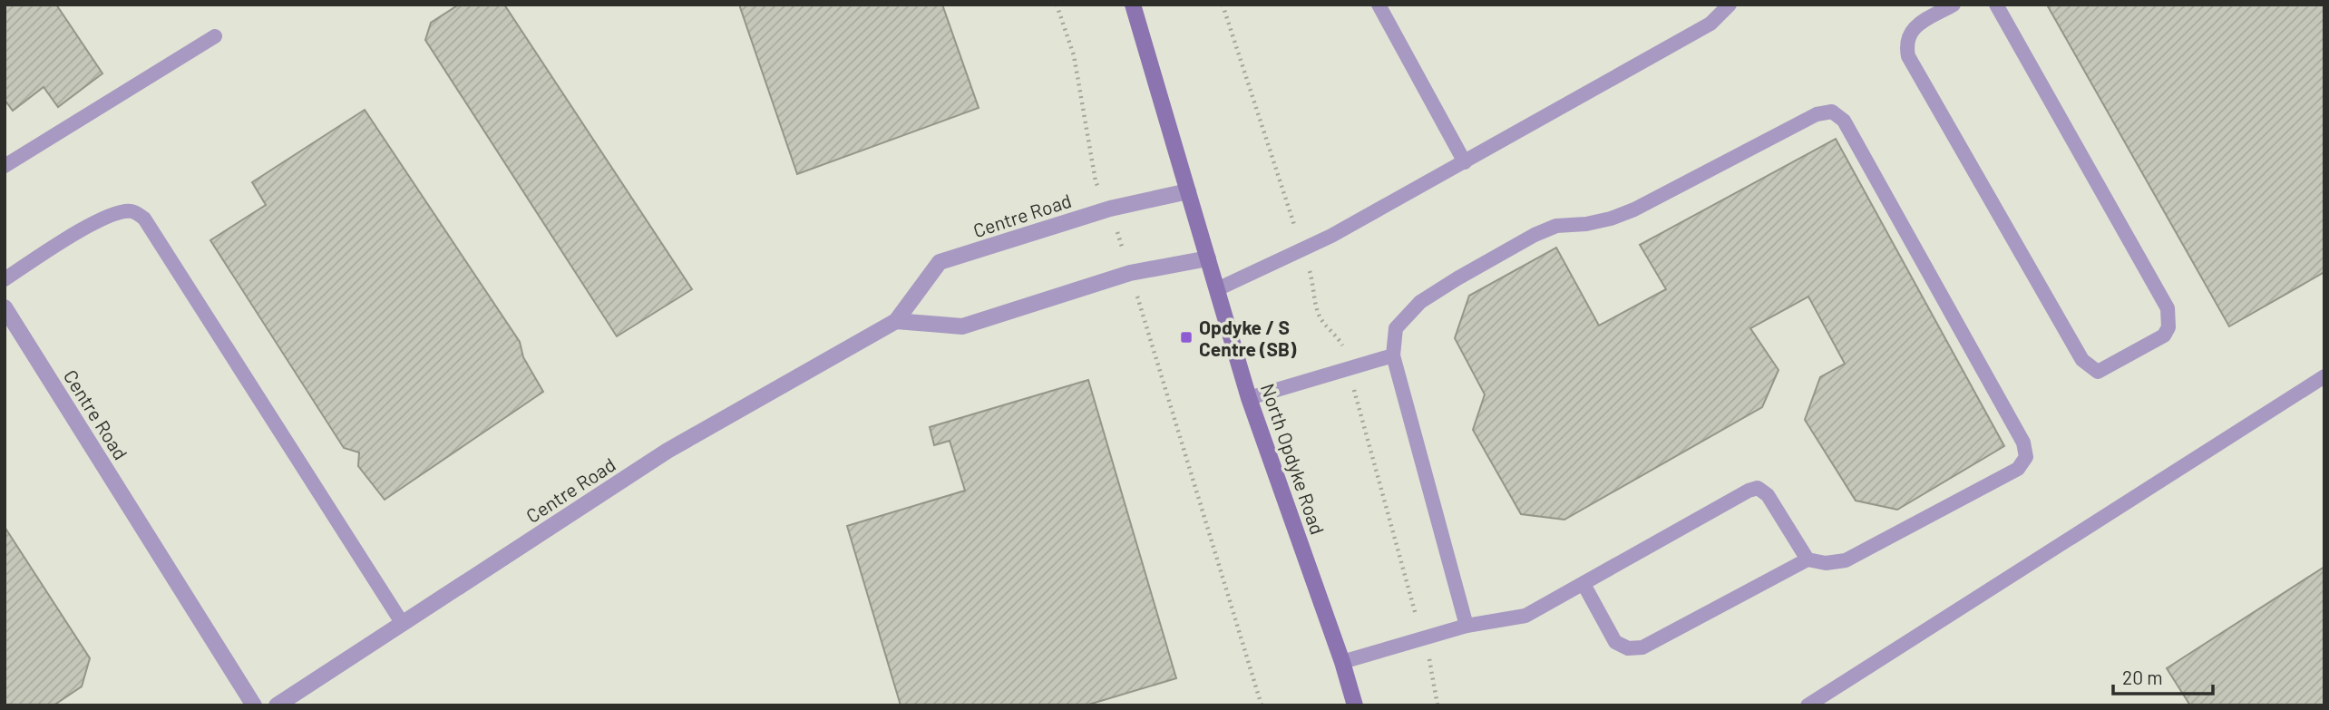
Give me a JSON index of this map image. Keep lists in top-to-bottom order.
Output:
{
  "streets": {
    "main road": ["North Opdyke Road"],
    "street": ["Centre Road"]
  },
  "crossings": [
    ["Centre Road", "North Opdyke Road"]
  ],
  "places": {
    "transit": ["Opdyke / S Centre (SB)"]
  },
  "scale_bar": "20 m"
}
